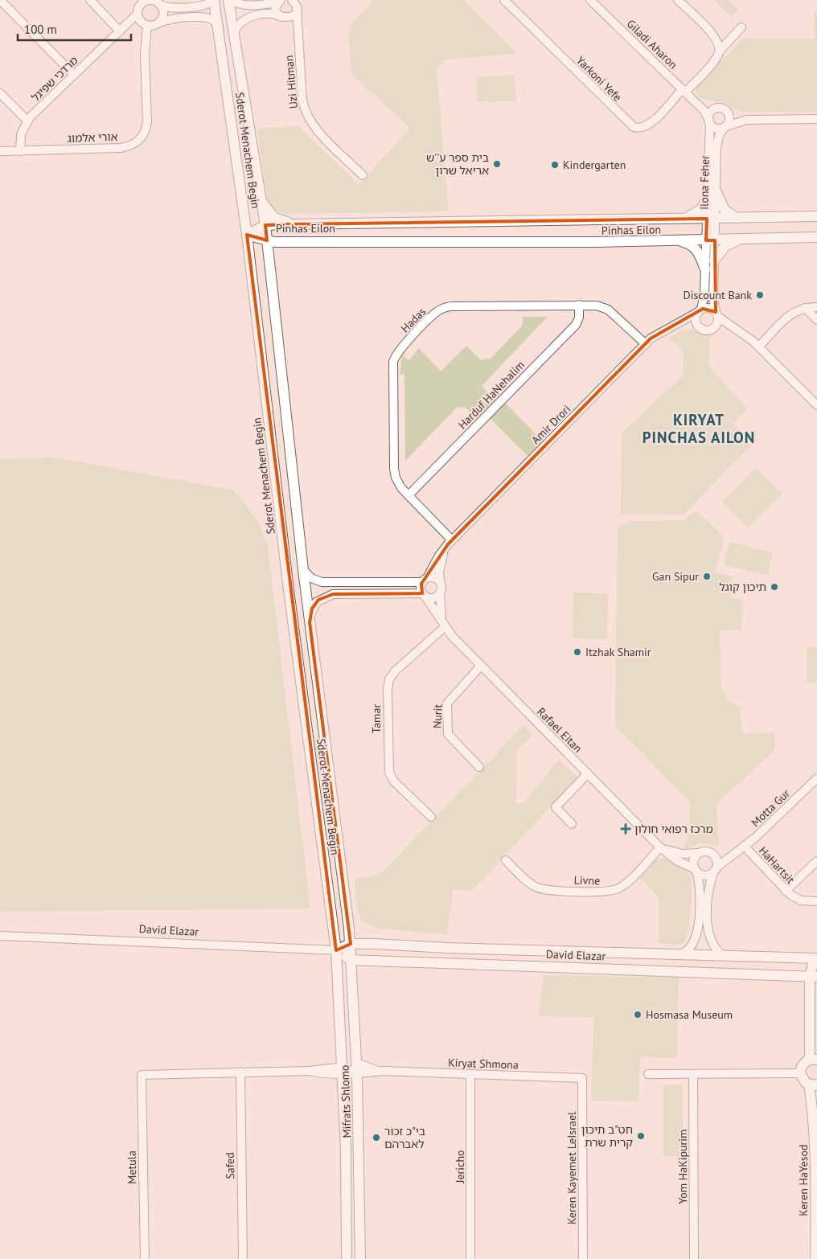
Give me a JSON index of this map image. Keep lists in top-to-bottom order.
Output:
{
  "streets": {
    "street": [
      "Giladi Aharon",
      "מרדכי שפיגל",
      "Yarkoni Yefe",
      "Uzi Hitman",
      "אורי אלמוג",
      "Sderot Menachem Begin",
      "Ilona Feher",
      "Pinhas Eilon",
      "Hadas",
      "Harduf HaNehalim",
      "Amir Drori",
      "Nurit",
      "Tamar",
      "Rafael Eitan",
      "Motta Gur",
      "HaHartsit",
      "Livne",
      "David Elazar",
      "Kiryat Shmona",
      "Mifrats Shlomo",
      "Safed",
      "Jericho",
      "Yom HaKipurim",
      "Metula",
      "Keren Kayemet LeIsrael",
      "Keren HaYesod"
    ]
  },
  "crossings": [
    ["Giladi Aharon", "Yarkoni Yefe"],
    ["Giladi Aharon", "Ilona Feher"],
    ["מרדכי שפיגל", "אורי אלמוג"],
    ["Sderot Menachem Begin", "Pinhas Eilon"],
    ["Sderot Menachem Begin", "David Elazar"],
    ["Sderot Menachem Begin", "Mifrats Shlomo"],
    ["Ilona Feher", "Pinhas Eilon"],
    ["Hadas", "Harduf HaNehalim"],
    ["Hadas", "Amir Drori"],
    ["Amir Drori", "Rafael Eitan"],
    ["Nurit", "Rafael Eitan"],
    ["Tamar", "Rafael Eitan"],
    ["Rafael Eitan", "Motta Gur"],
    ["Rafael Eitan", "Livne"],
    ["Motta Gur", "HaHartsit"],
    ["David Elazar", "Mifrats Shlomo"],
    ["Kiryat Shmona", "Mifrats Shlomo"],
    ["Kiryat Shmona", "Jericho"],
    ["Kiryat Shmona", "Keren Kayemet LeIsrael"],
    ["Safed", "Metula"]
  ],
  "districts": ["KIRYAT PINCHAS AILON"],
  "places": {
    "other": [
      "בית ספר ע''ש אריאל שרון",
      "Kindergarten",
      "Discount Bank",
      "Gan Sipur",
      "תיכון קוגל",
      "Itzhak Shamir",
      "Hosmasa Museum",
      "חט\"ב תיכון קרית שרת",
      "בי\"כ זכור לאברהם"
    ],
    "health": ["מרכז רפואי חולון"]
  },
  "scale_bar": "100 m"
}
